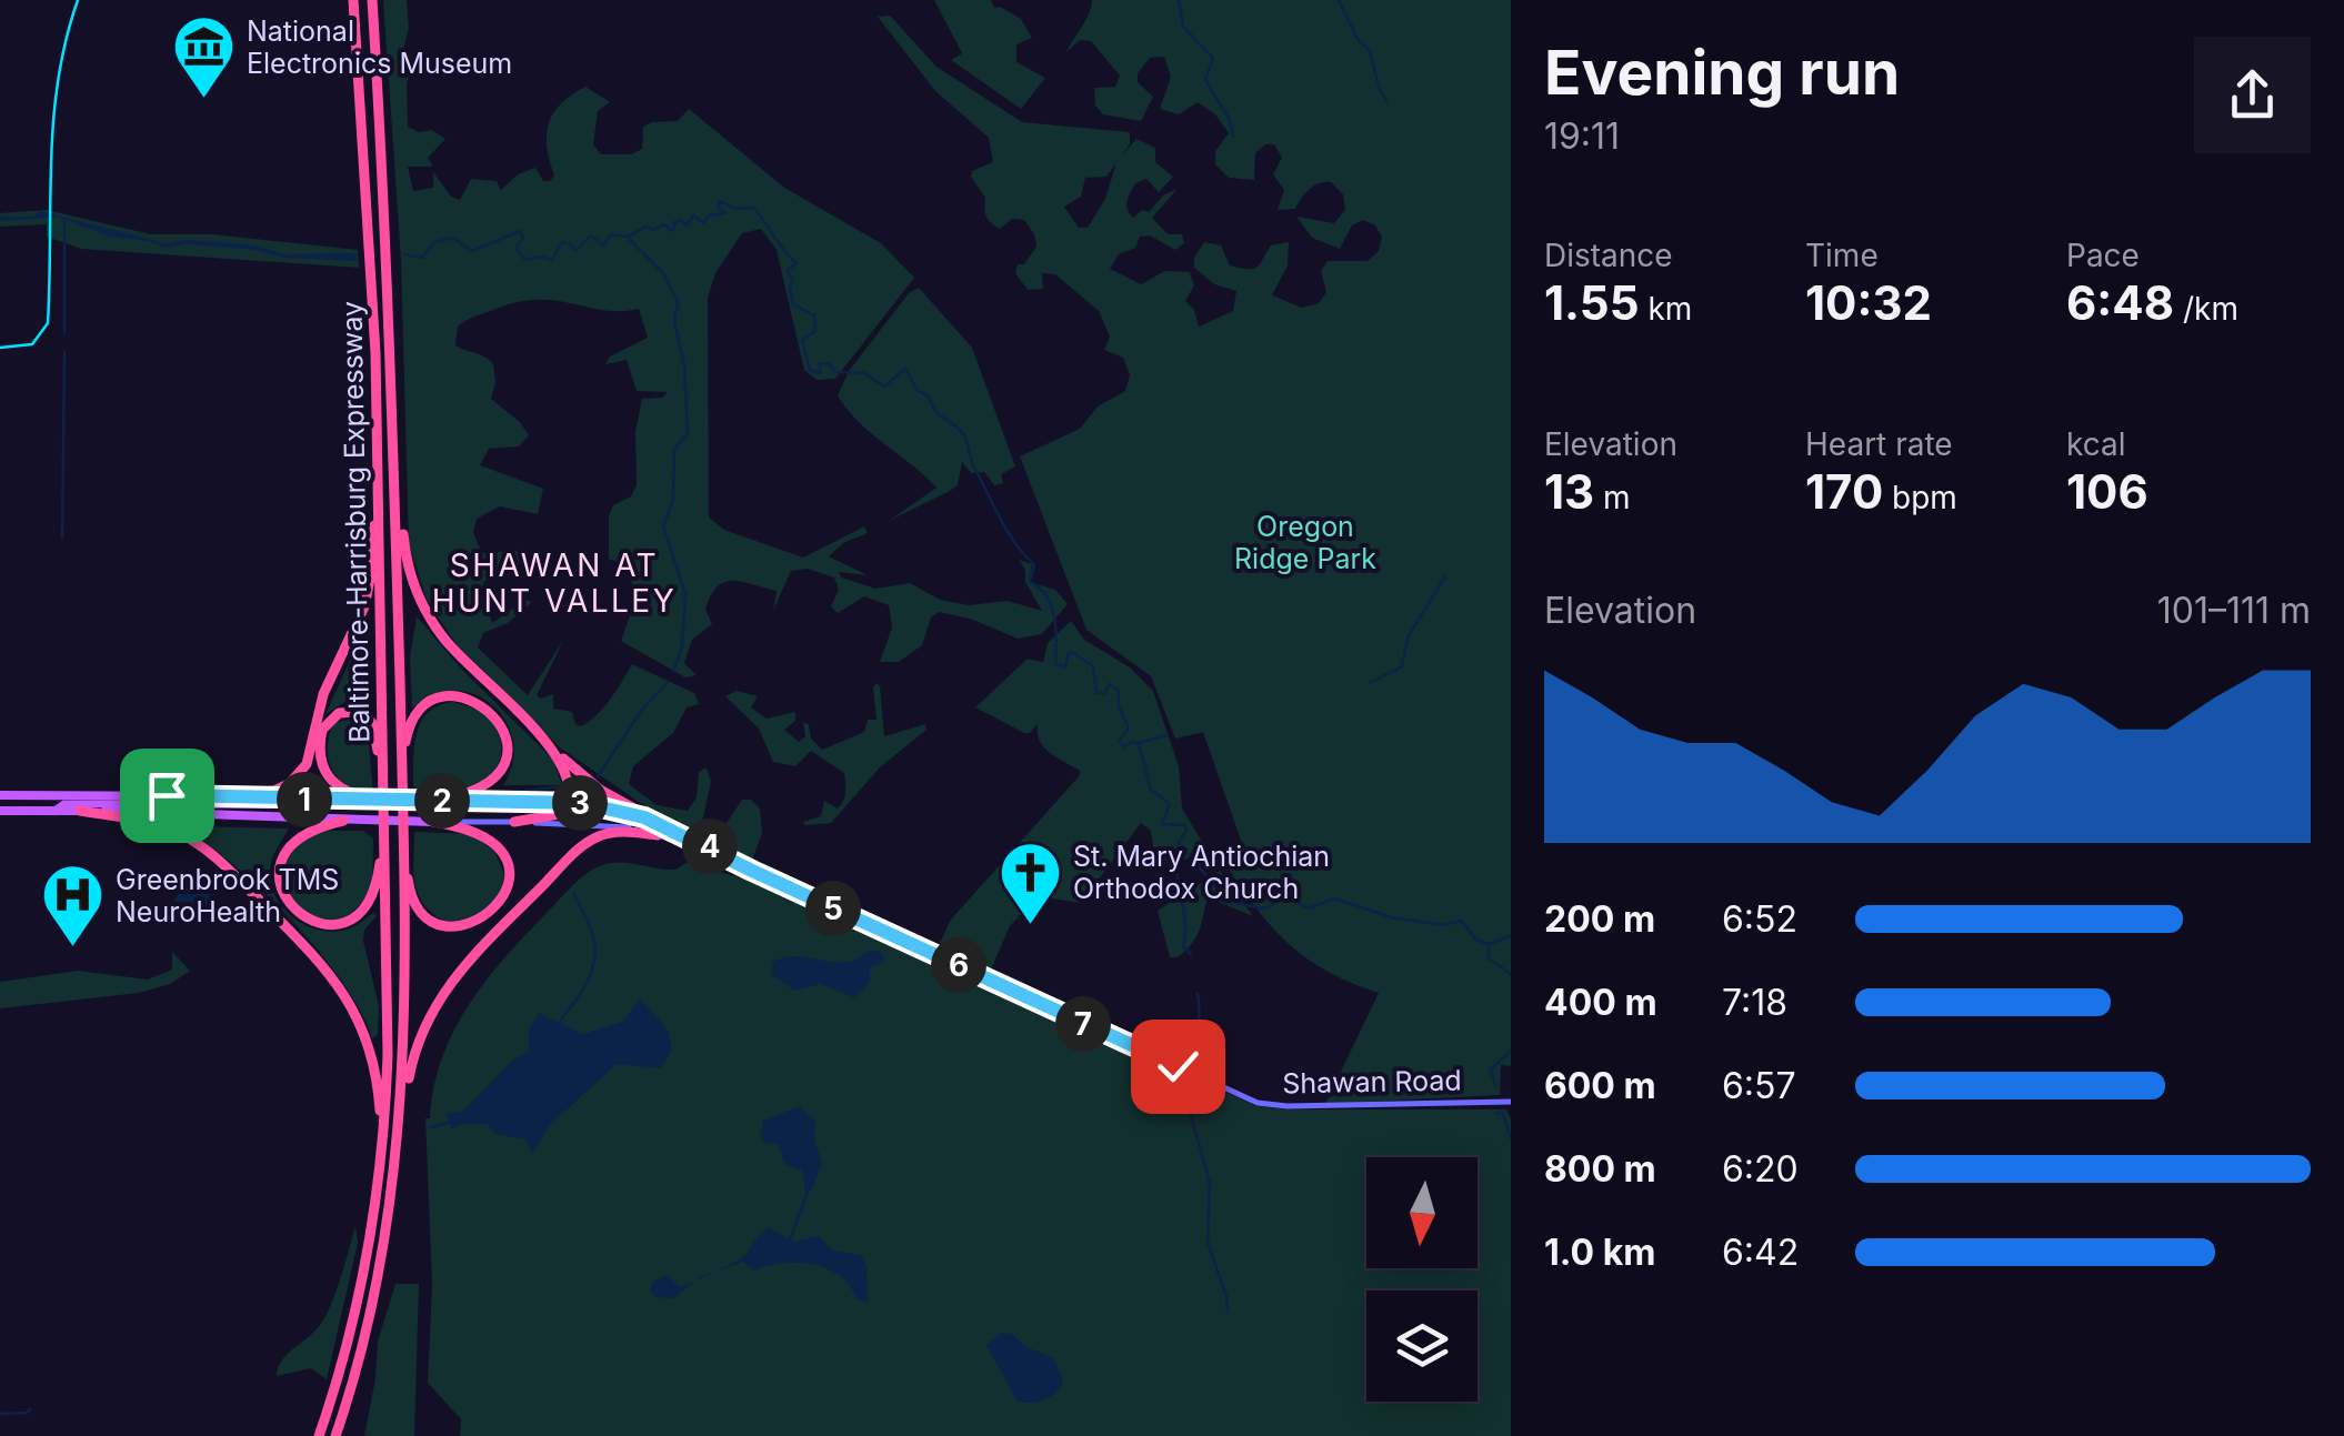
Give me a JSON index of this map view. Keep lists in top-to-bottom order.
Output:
{
  "streets": {
    "highway": ["Baltimore-Harrisburg Expressway"],
    "main road": ["Shawan Road"]
  },
  "districts": ["SHAWAN AT HUNT VALLEY"],
  "parks": ["Oregon Ridge Park"],
  "places": {
    "museum": ["National Electronics Museum"],
    "church": ["St. Mary Antiochian Orthodox Church"],
    "hospital": ["Greenbrook TMS NeuroHealth"]
  },
  "north": "bottom",
  "page": {
    "heading": ["Evening run", "19:11"],
    "stats": [
      ["Distance", "1.55 km"],
      ["Time", "10:32"],
      ["Pace", "6:48 /km"],
      ["Elevation", "13 m"],
      ["Heart rate", "170 bpm"],
      ["kcal", "106"]
    ],
    "chart": ["Elevation", "101–111 m"],
    "pins": [
      "1",
      "2",
      "3",
      "4",
      "5",
      "6",
      "7"
    ],
    "list": [
      {
        "name": "200 m",
        "note": "6:52"
      },
      {
        "name": "400 m",
        "note": "7:18"
      },
      {
        "name": "600 m",
        "note": "6:57"
      },
      {
        "name": "800 m",
        "note": "6:20"
      },
      {
        "name": "1.0 km",
        "note": "6:42"
      }
    ]
  }
}
